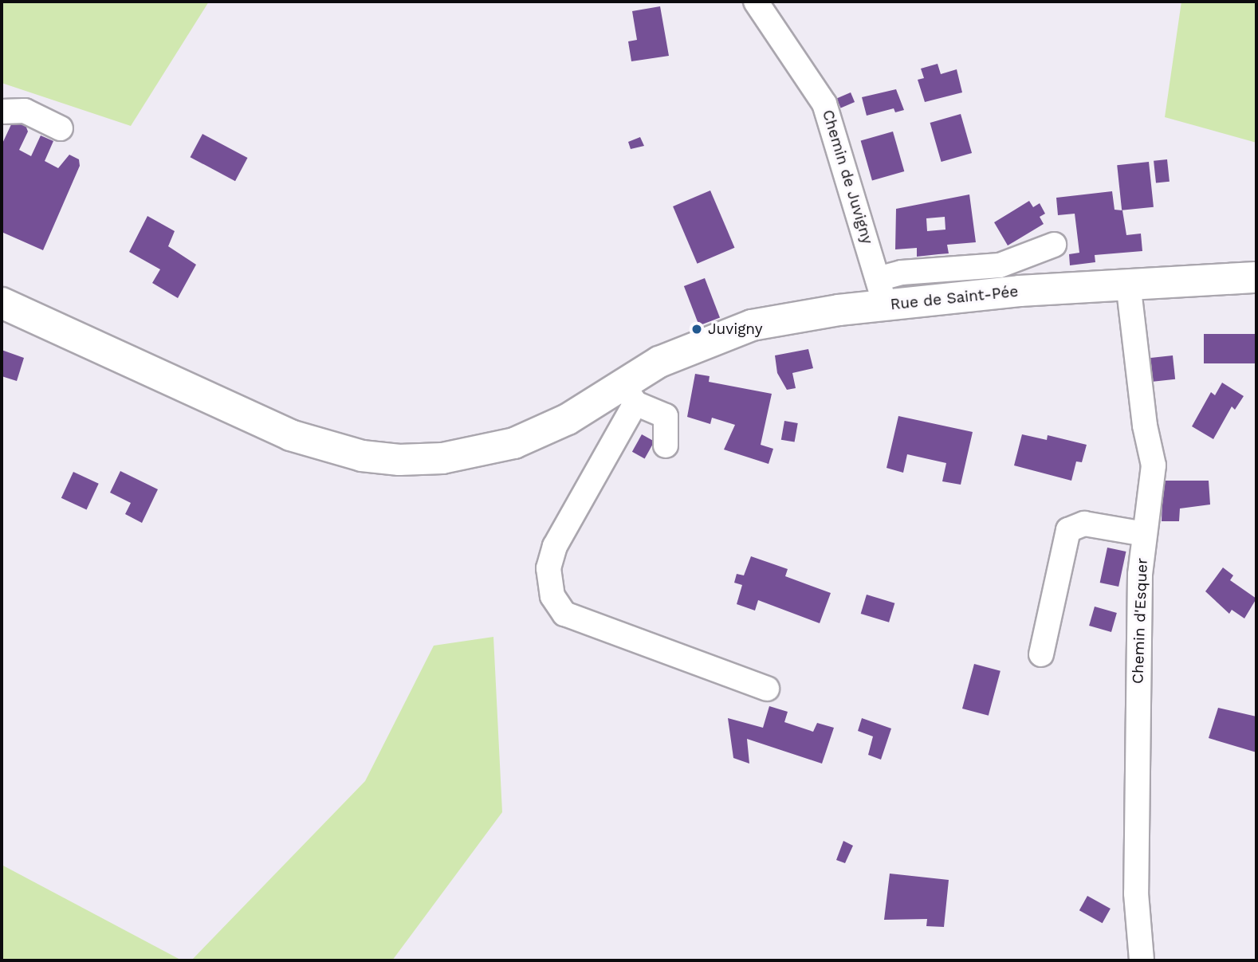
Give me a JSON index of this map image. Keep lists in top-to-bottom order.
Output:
{
  "streets": {
    "main road": ["Rue de Saint-Pée"],
    "street": ["Chemin de Juvigny", "Chemin d'Esquer"]
  },
  "crossings": [
    ["Chemin de Juvigny", "Rue de Saint-Pée"],
    ["Rue de Saint-Pée", "Chemin d'Esquer"]
  ],
  "places": ["Juvigny"]
}
